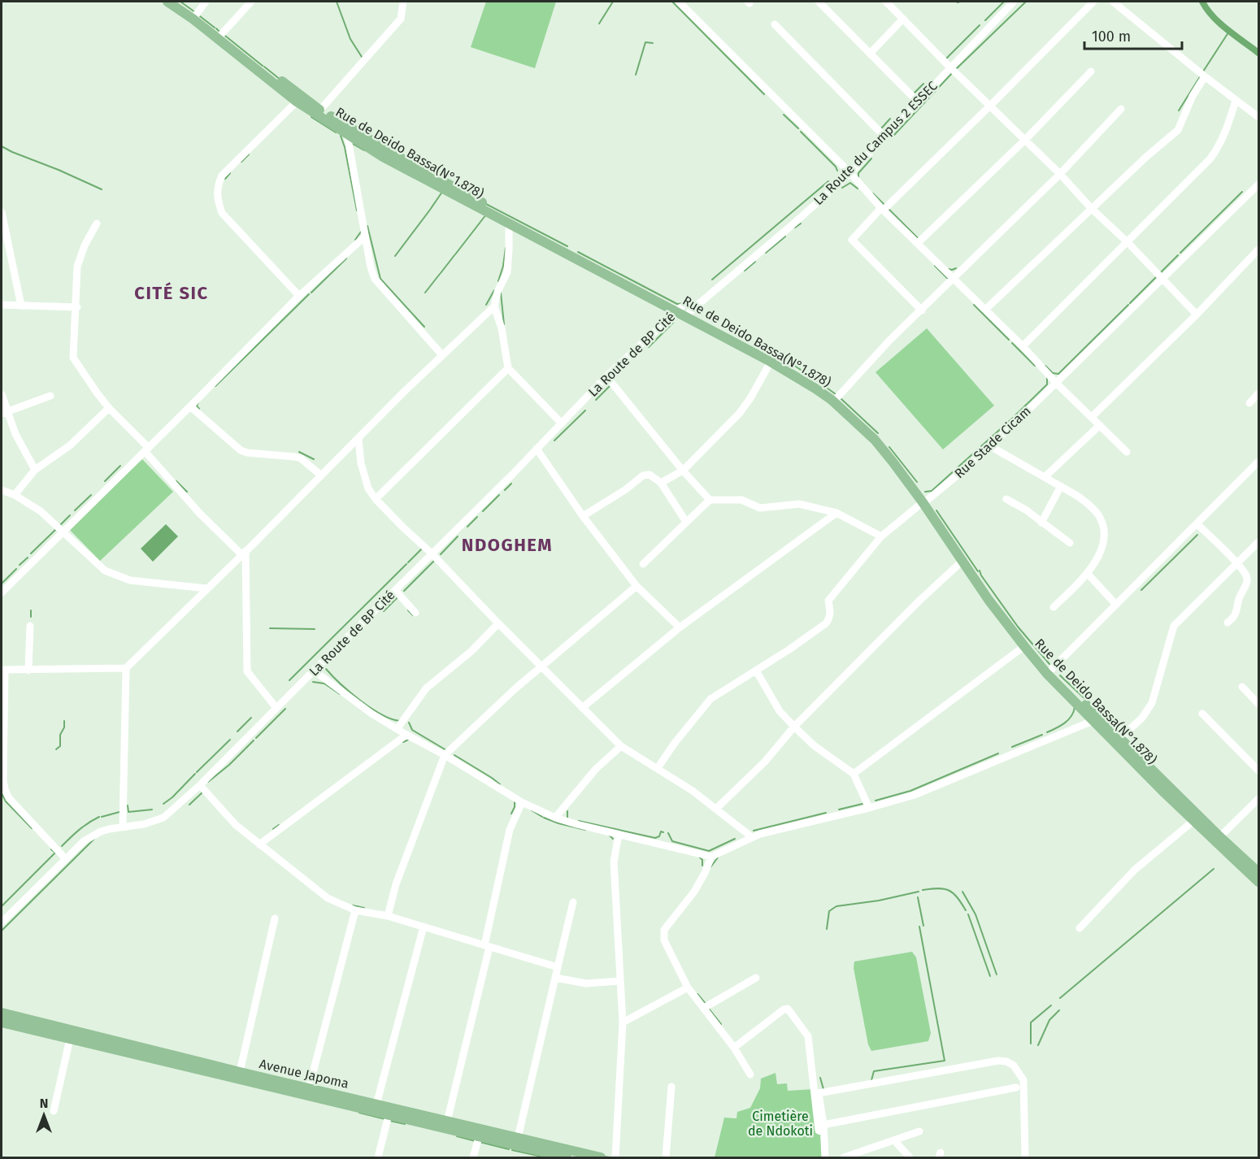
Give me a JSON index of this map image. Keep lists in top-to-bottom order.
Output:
{
  "streets": {
    "main road": ["Rue de Deido Bassa(N°1.878)", "Avenue Japoma"],
    "street": ["La Route du Campus 2 ESSEC", "La Route de BP Cité", "Rue Stade Cicam"]
  },
  "crossings": [
    ["La Route du Campus 2 ESSEC", "Rue de Deido Bassa(N°1.878)"],
    ["La Route du Campus 2 ESSEC", "La Route de BP Cité"],
    ["Rue de Deido Bassa(N°1.878)", "La Route de BP Cité"],
    ["Rue de Deido Bassa(N°1.878)", "Rue Stade Cicam"]
  ],
  "districts": ["CITÉ SIC", "NDOGHEM"],
  "parks": ["Cimetière de Ndokoti"],
  "scale_bar": "100 m",
  "north": "top"
}
